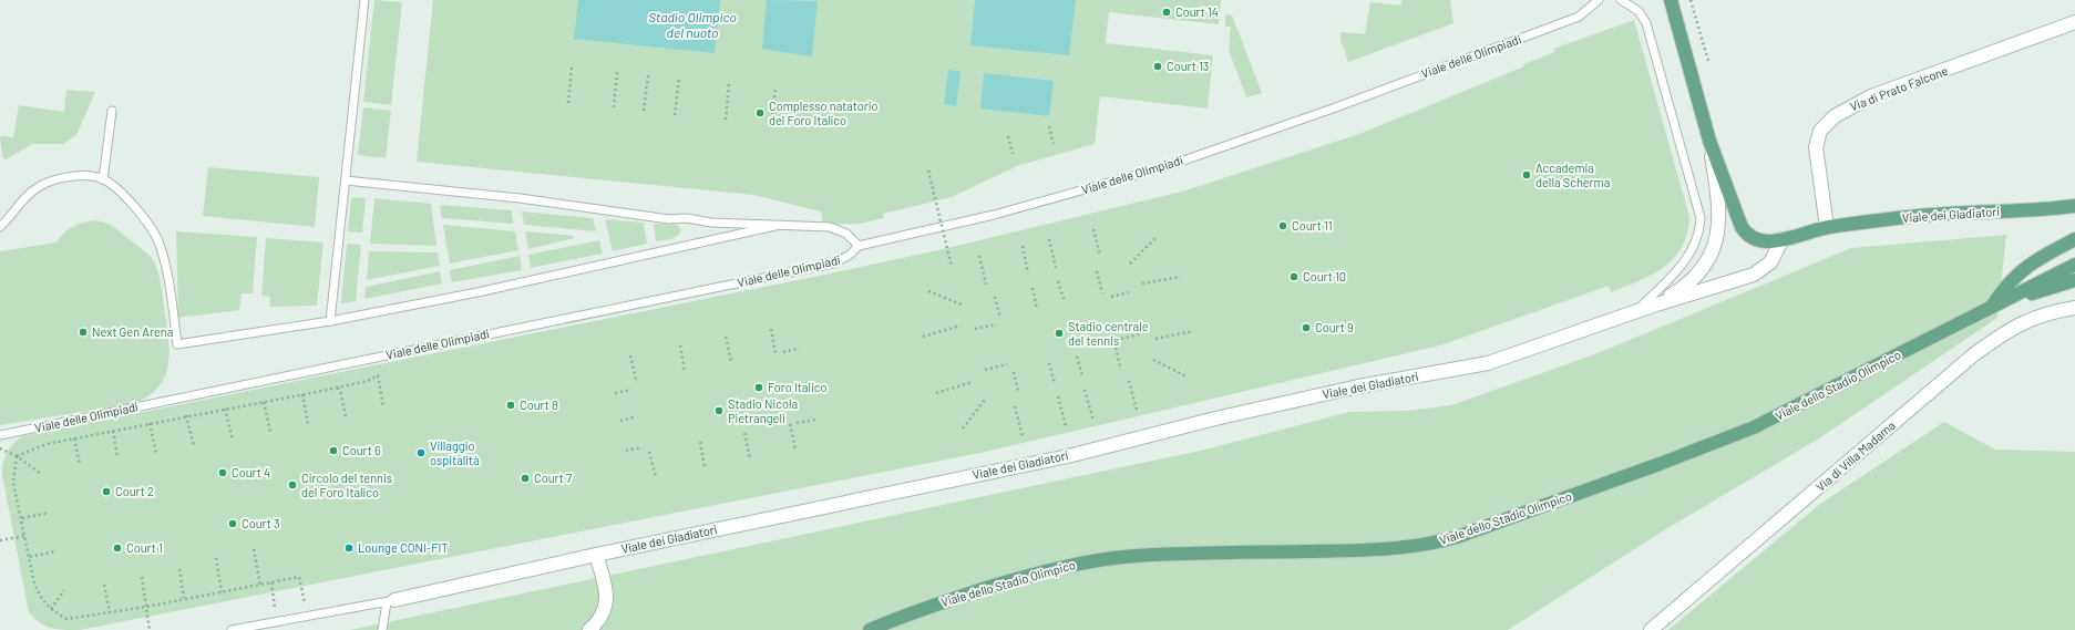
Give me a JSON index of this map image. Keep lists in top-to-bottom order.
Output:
{
  "streets": {
    "main road": ["Viale dei Gladiatori", "Viale dello Stadio Olimpico"],
    "street": ["Via di Prato Falcone", "Via di Villa Madama"],
    "lane": ["Viale delle Olimpiadi"]
  },
  "crossings": [
    ["Via di Prato Falcone", "Viale dei Gladiatori"]
  ],
  "water": ["Stadio Olimpico del nuoto"],
  "places": [
    "Court 14",
    "Court 13",
    "Complesso natatorio del Foro Italico",
    "Accademia della Scherma",
    "Court 11",
    "Court 10",
    "Court 9",
    "Next Gen Arena",
    "Stadio centrale del tennis",
    "Foro Italico",
    "Court 8",
    "Stadio Nicola Pietrangeli",
    "Court 6",
    "Villaggio ospitalità",
    "Court 4",
    "Court 7",
    "Circolo del tennis del Foro Italico",
    "Court 2",
    "Court 3",
    "Court 1",
    "Lounge CONI-FIT"
  ]
}
